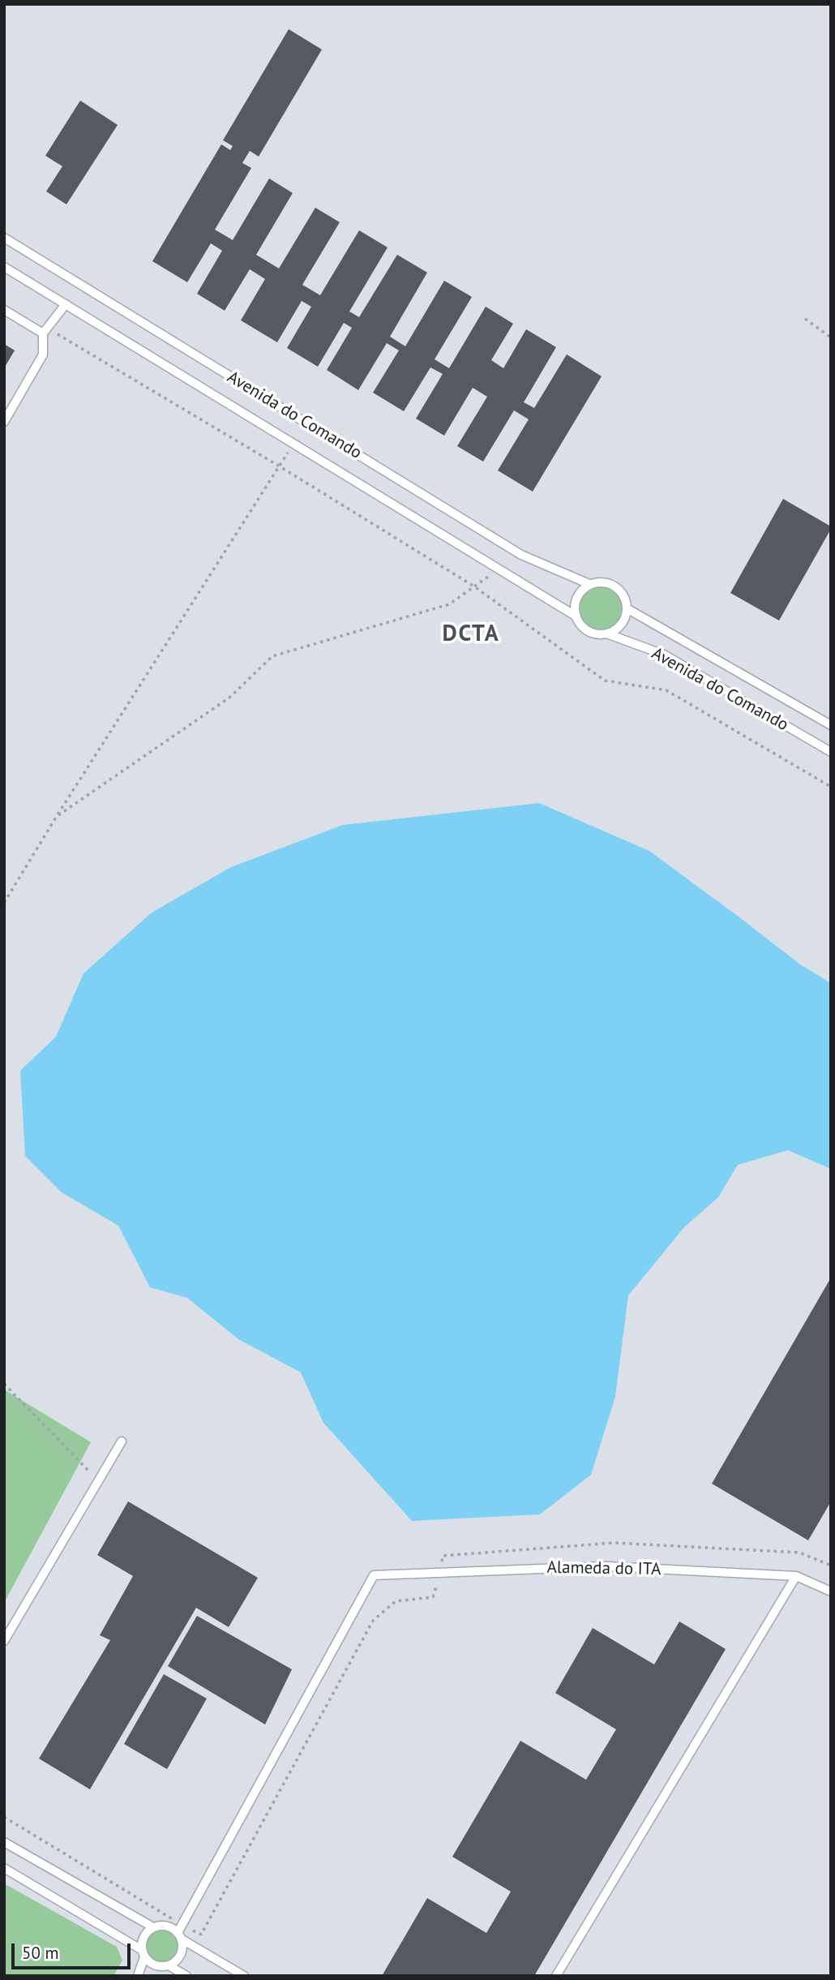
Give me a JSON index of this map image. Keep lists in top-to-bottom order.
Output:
{
  "streets": {
    "lane": ["Avenida do Comando", "Alameda do ITA"]
  },
  "districts": ["DCTA"],
  "scale_bar": "50 m"
}
